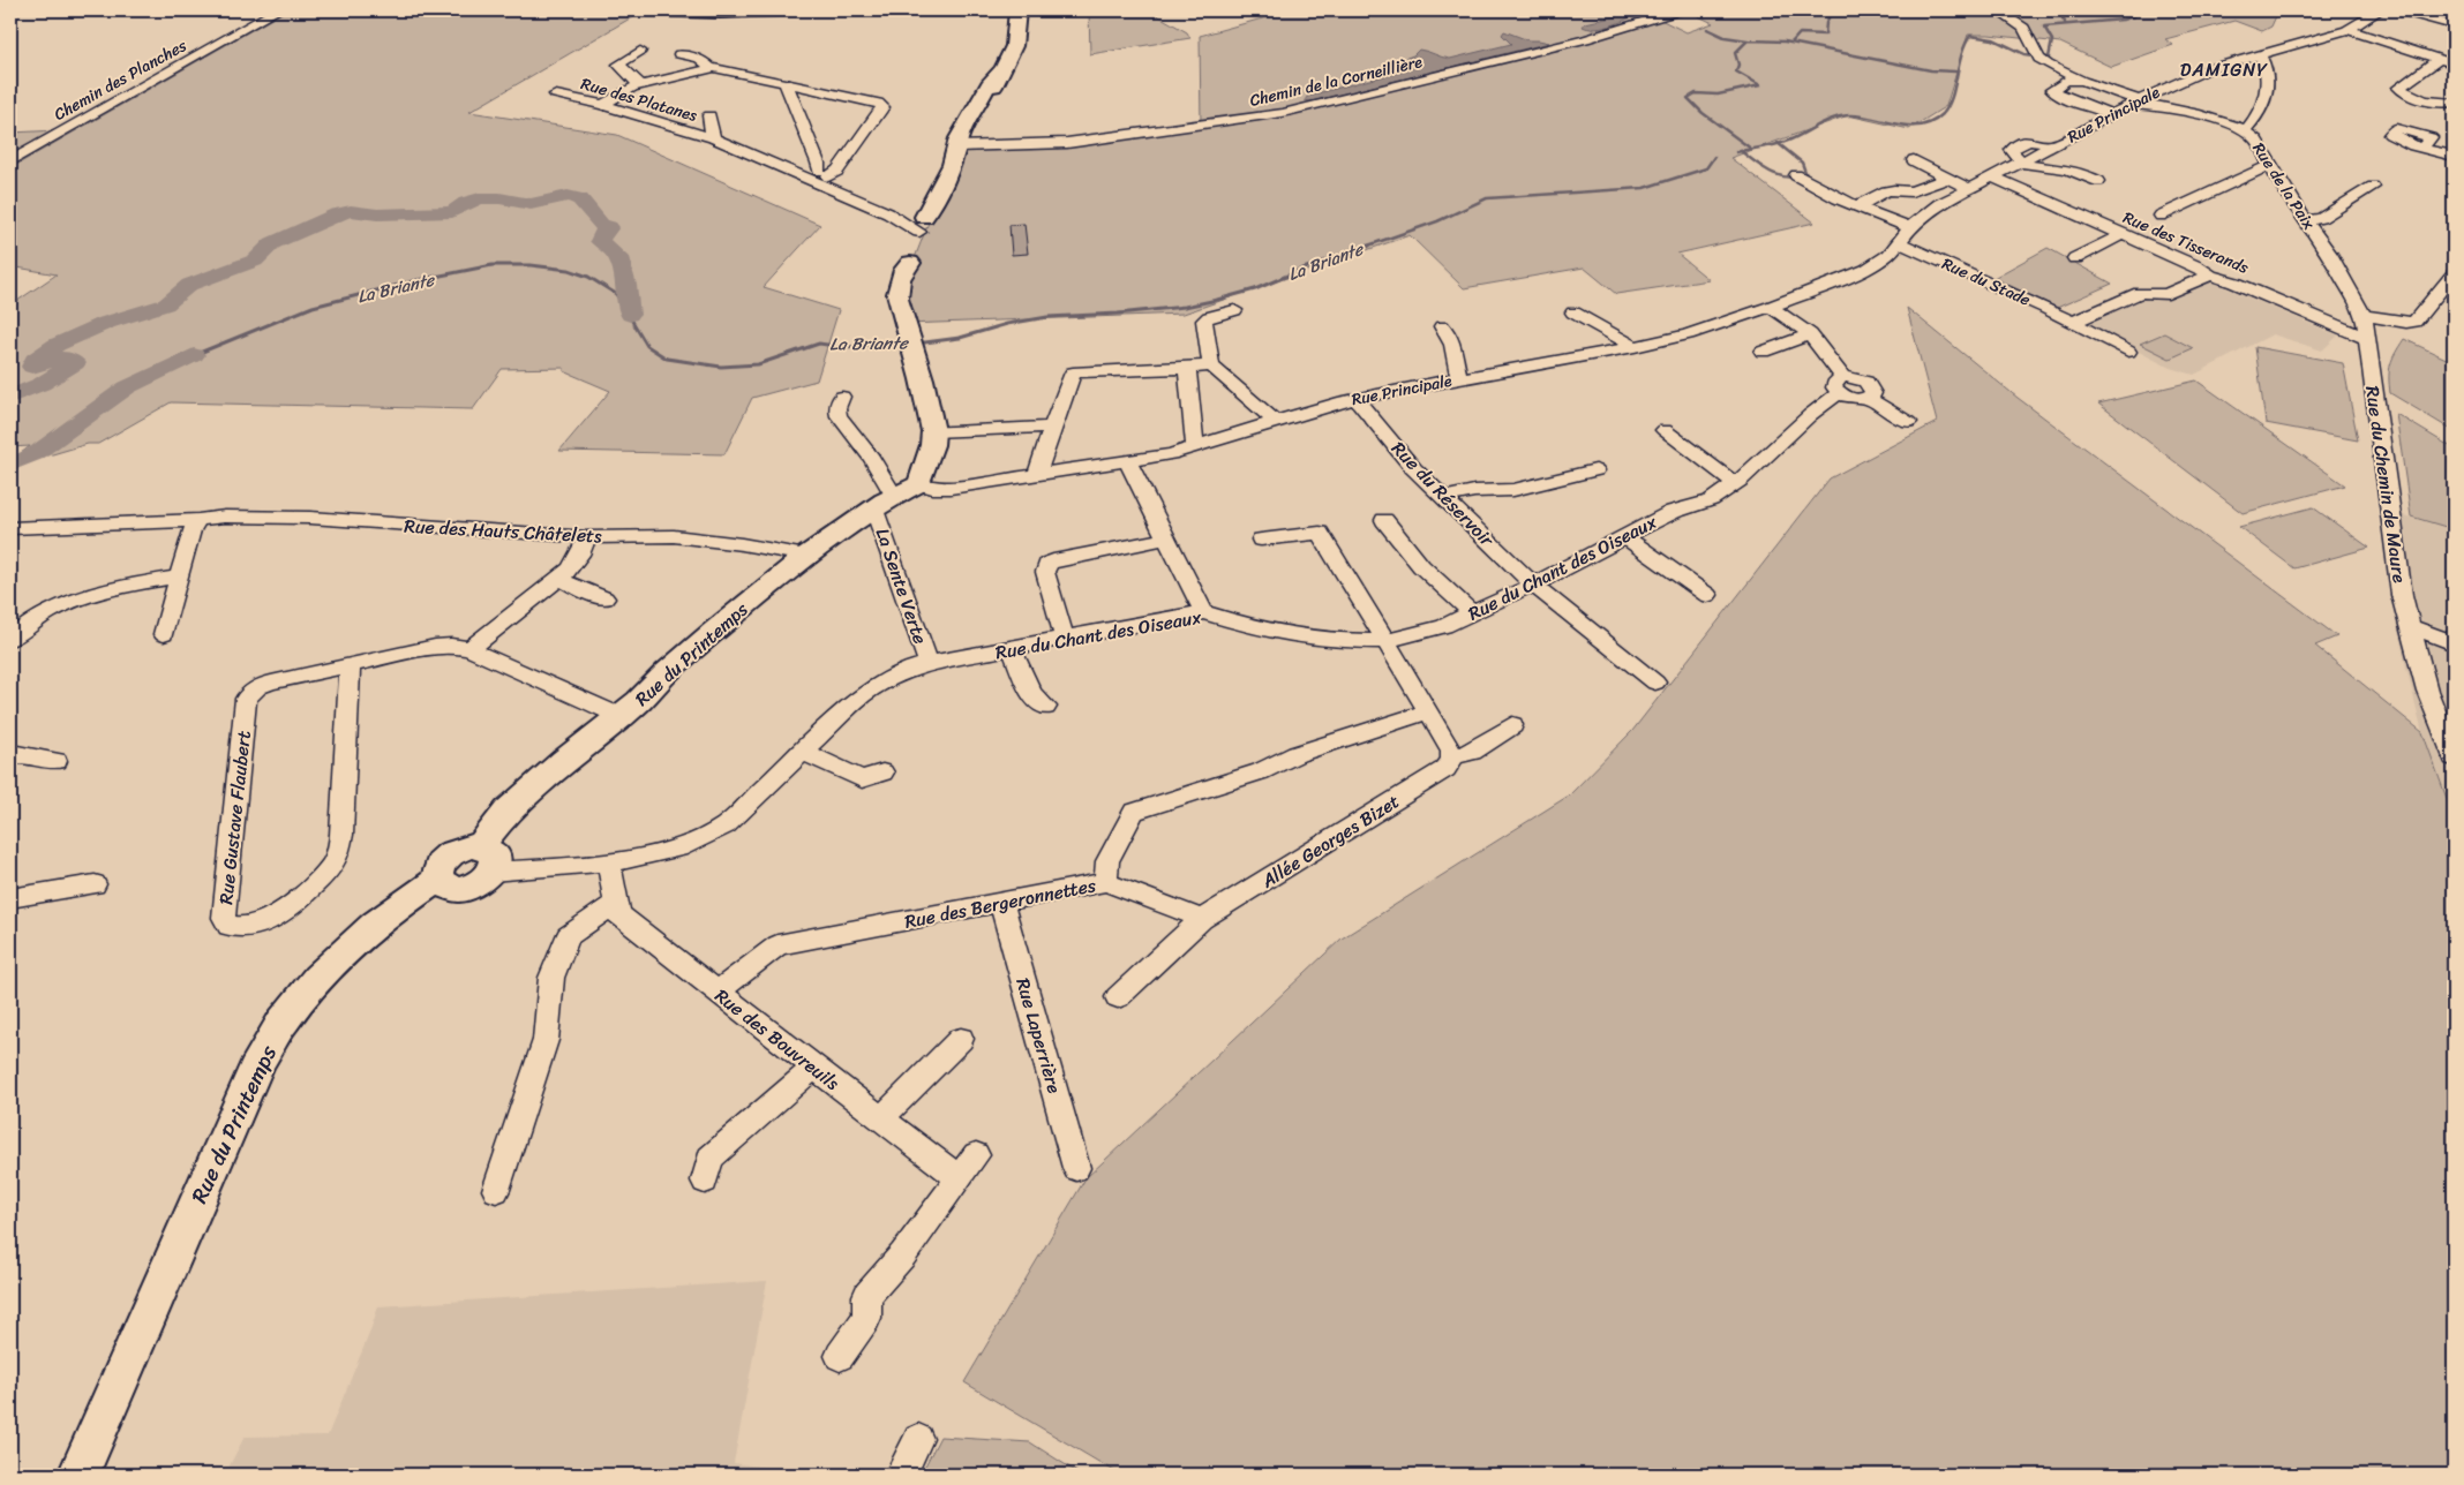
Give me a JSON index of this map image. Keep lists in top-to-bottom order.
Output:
{
  "streets": {
    "main road": ["Rue du Printemps"],
    "street": [
      "Chemin des Planches",
      "Chemin de la Corneillière",
      "Rue des Platanes",
      "Rue Principale",
      "Rue de la Paix",
      "Rue des Tisserands",
      "Rue du Stade",
      "Rue du Chemin de Maure",
      "Rue du Réservoir",
      "Rue des Hauts Châtelets",
      "Rue du Chant des Oiseaux",
      "La Sente Verte",
      "Rue Gustave Flaubert",
      "Allée Georges Bizet",
      "Rue des Bergeronnettes",
      "Rue Laperrière",
      "Rue des Bouvreuils"
    ]
  },
  "crossings": [
    ["Rue Principale", "Rue de la Paix"],
    ["Rue Principale", "Rue des Tisserands"],
    ["Rue Principale", "Rue du Stade"],
    ["Rue Principale", "Rue du Réservoir"],
    ["Rue Principale", "Rue du Printemps"],
    ["Rue de la Paix", "Rue du Chemin de Maure"],
    ["Rue des Tisserands", "Rue du Chemin de Maure"],
    ["Rue du Réservoir", "Rue du Chant des Oiseaux"],
    ["Rue des Hauts Châtelets", "Rue du Printemps"],
    ["Rue du Chant des Oiseaux", "La Sente Verte"],
    ["Rue du Chant des Oiseaux", "Rue du Printemps"],
    ["Rue du Chant des Oiseaux", "Rue des Bouvreuils"],
    ["La Sente Verte", "Rue du Printemps"],
    ["Rue du Printemps", "Rue Gustave Flaubert"],
    ["Rue des Bergeronnettes", "Rue Laperrière"],
    ["Rue des Bergeronnettes", "Rue des Bouvreuils"]
  ],
  "districts": ["DAMIGNY"],
  "water": ["La Briante"]
}
